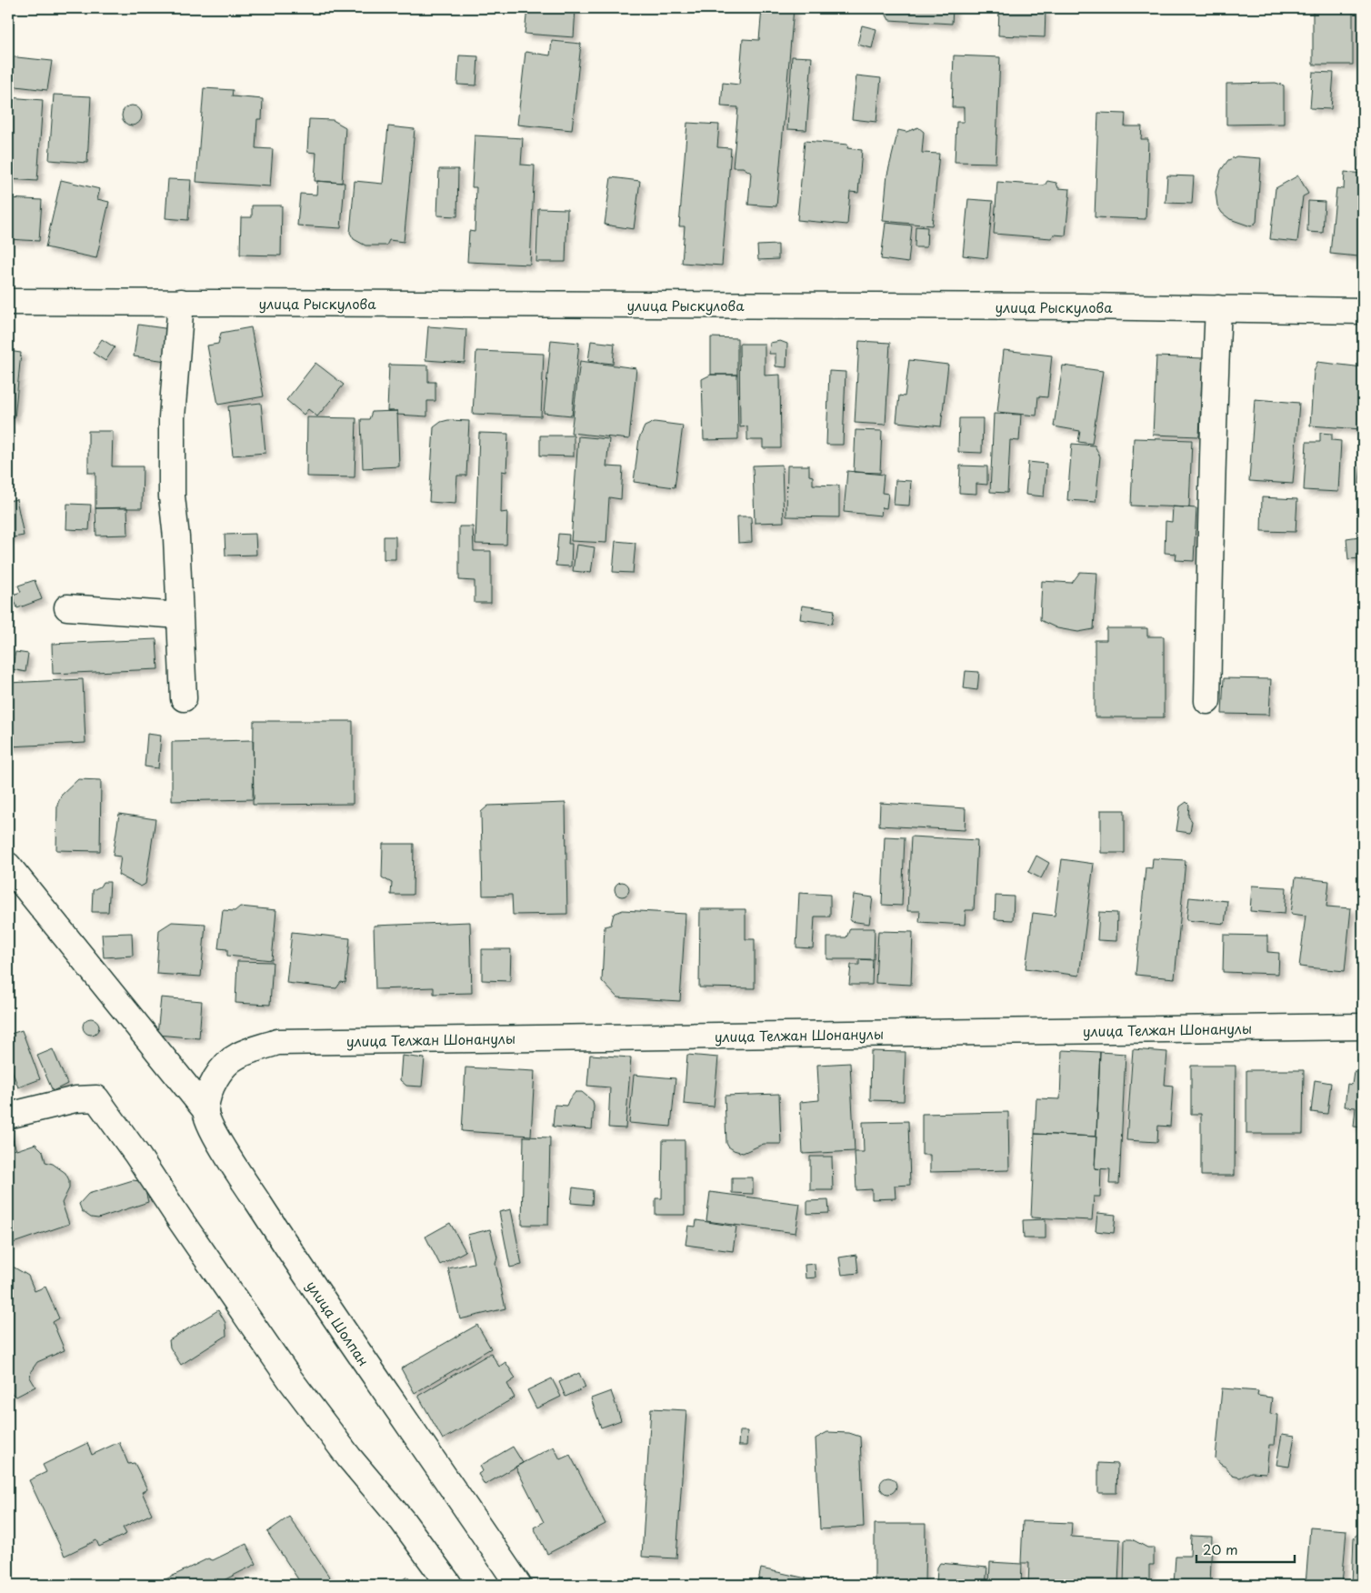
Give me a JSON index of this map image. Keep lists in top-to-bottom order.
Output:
{
  "streets": {
    "street": ["улица Рыскулова", "улица Телжан Шонанулы", "улица Шолпан"]
  },
  "crossings": [
    ["улица Телжан Шонанулы", "улица Шолпан"]
  ],
  "scale_bar": "20 m"
}
